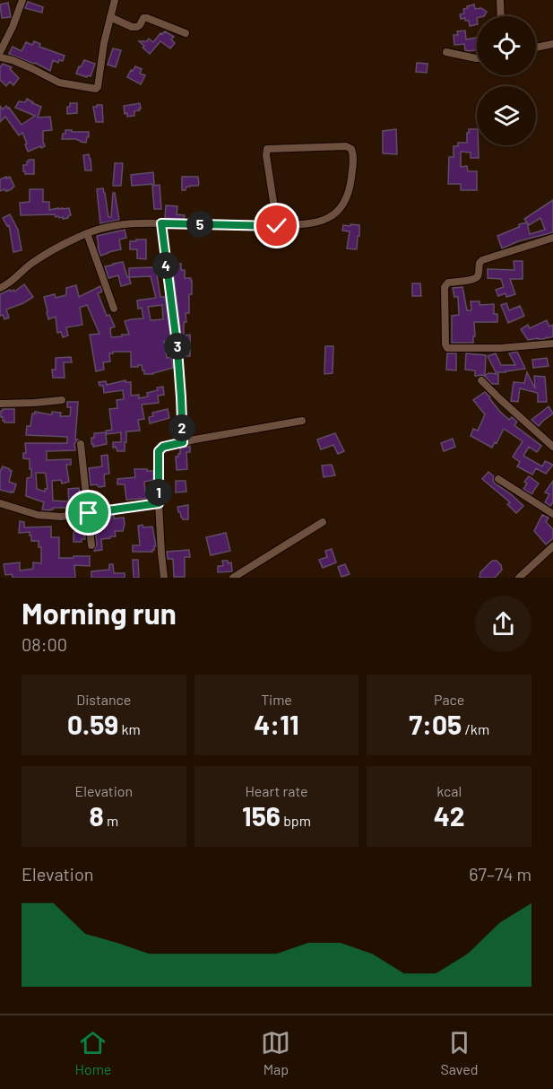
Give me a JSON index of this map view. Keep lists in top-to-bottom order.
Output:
{
  "page": {
    "pins": [
      "5",
      "4",
      "3",
      "2",
      "1"
    ],
    "heading": ["Morning run", "08:00"],
    "stats": [
      ["Distance", "0.59 km"],
      ["Time", "4:11"],
      ["Pace", "7:05 /km"],
      ["Elevation", "8 m"],
      ["Heart rate", "156 bpm"],
      ["kcal", "42"]
    ],
    "chart": ["Elevation", "67–74 m"],
    "tabs": ["Home", "Map", "Saved"]
  }
}
